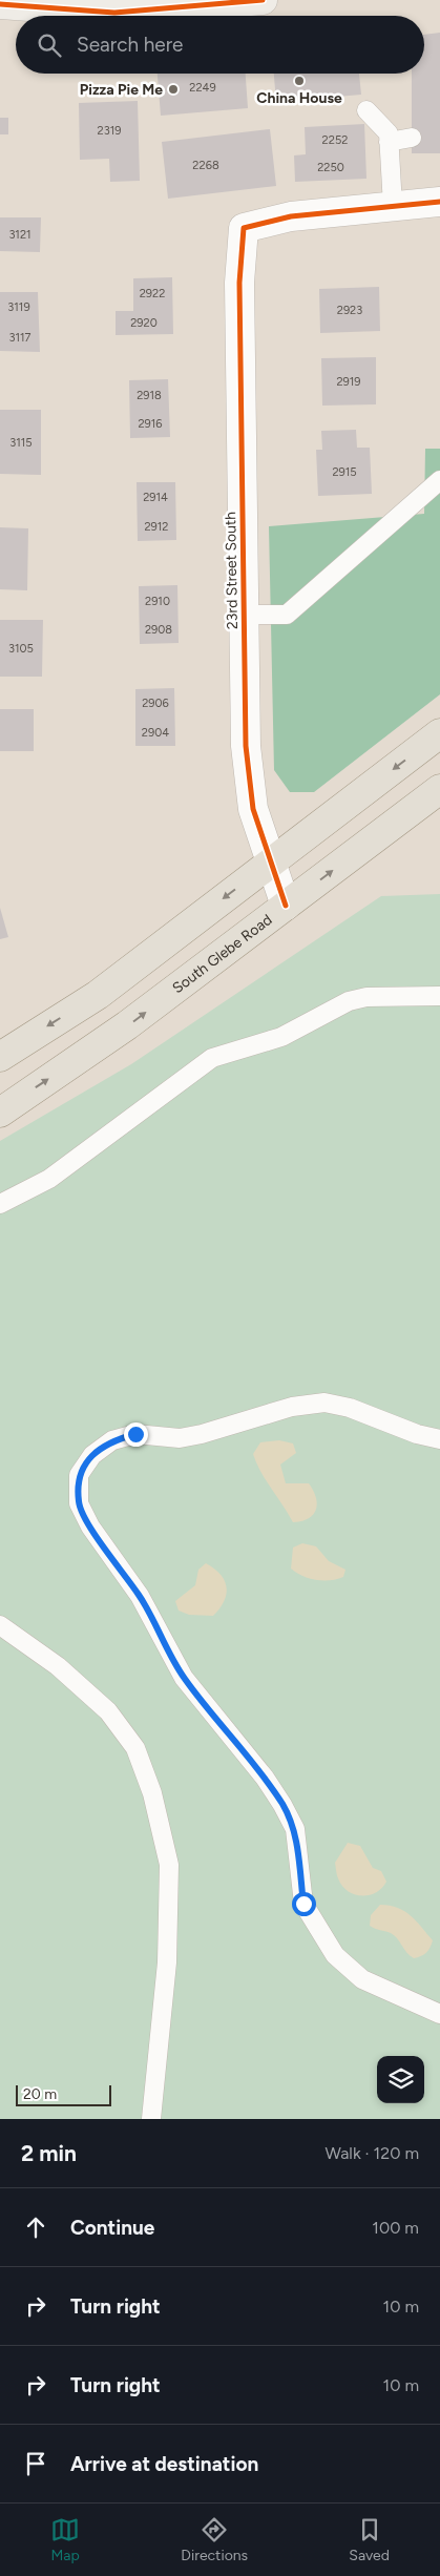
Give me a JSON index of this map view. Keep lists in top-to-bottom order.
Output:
{
  "streets": {
    "main road": ["South Glebe Road"],
    "street": ["23rd Street South"]
  },
  "crossings": [
    ["23rd Street South", "South Glebe Road"]
  ],
  "places": ["China House", "Pizza Pie Me"],
  "house_numbers": [
    "2249",
    "2319",
    "2252",
    "2268",
    "2250",
    "3121",
    "2922",
    "3119",
    "2923",
    "2920",
    "3117",
    "2919",
    "2918",
    "2916",
    "3115",
    "2915",
    "2914",
    "2912",
    "2910",
    "2908",
    "3105",
    "2906",
    "2904"
  ],
  "scale_bar": "20 m",
  "page": {
    "search": "Search here",
    "scale": "20 m",
    "heading": ["2 min", "Walk · 120 m"],
    "list": [
      ["Continue", "100 m"],
      ["Turn right", "10 m"],
      ["Turn right", "10 m"],
      "Arrive at destination"
    ],
    "nav": ["Map", "Directions", "Saved"]
  }
}
